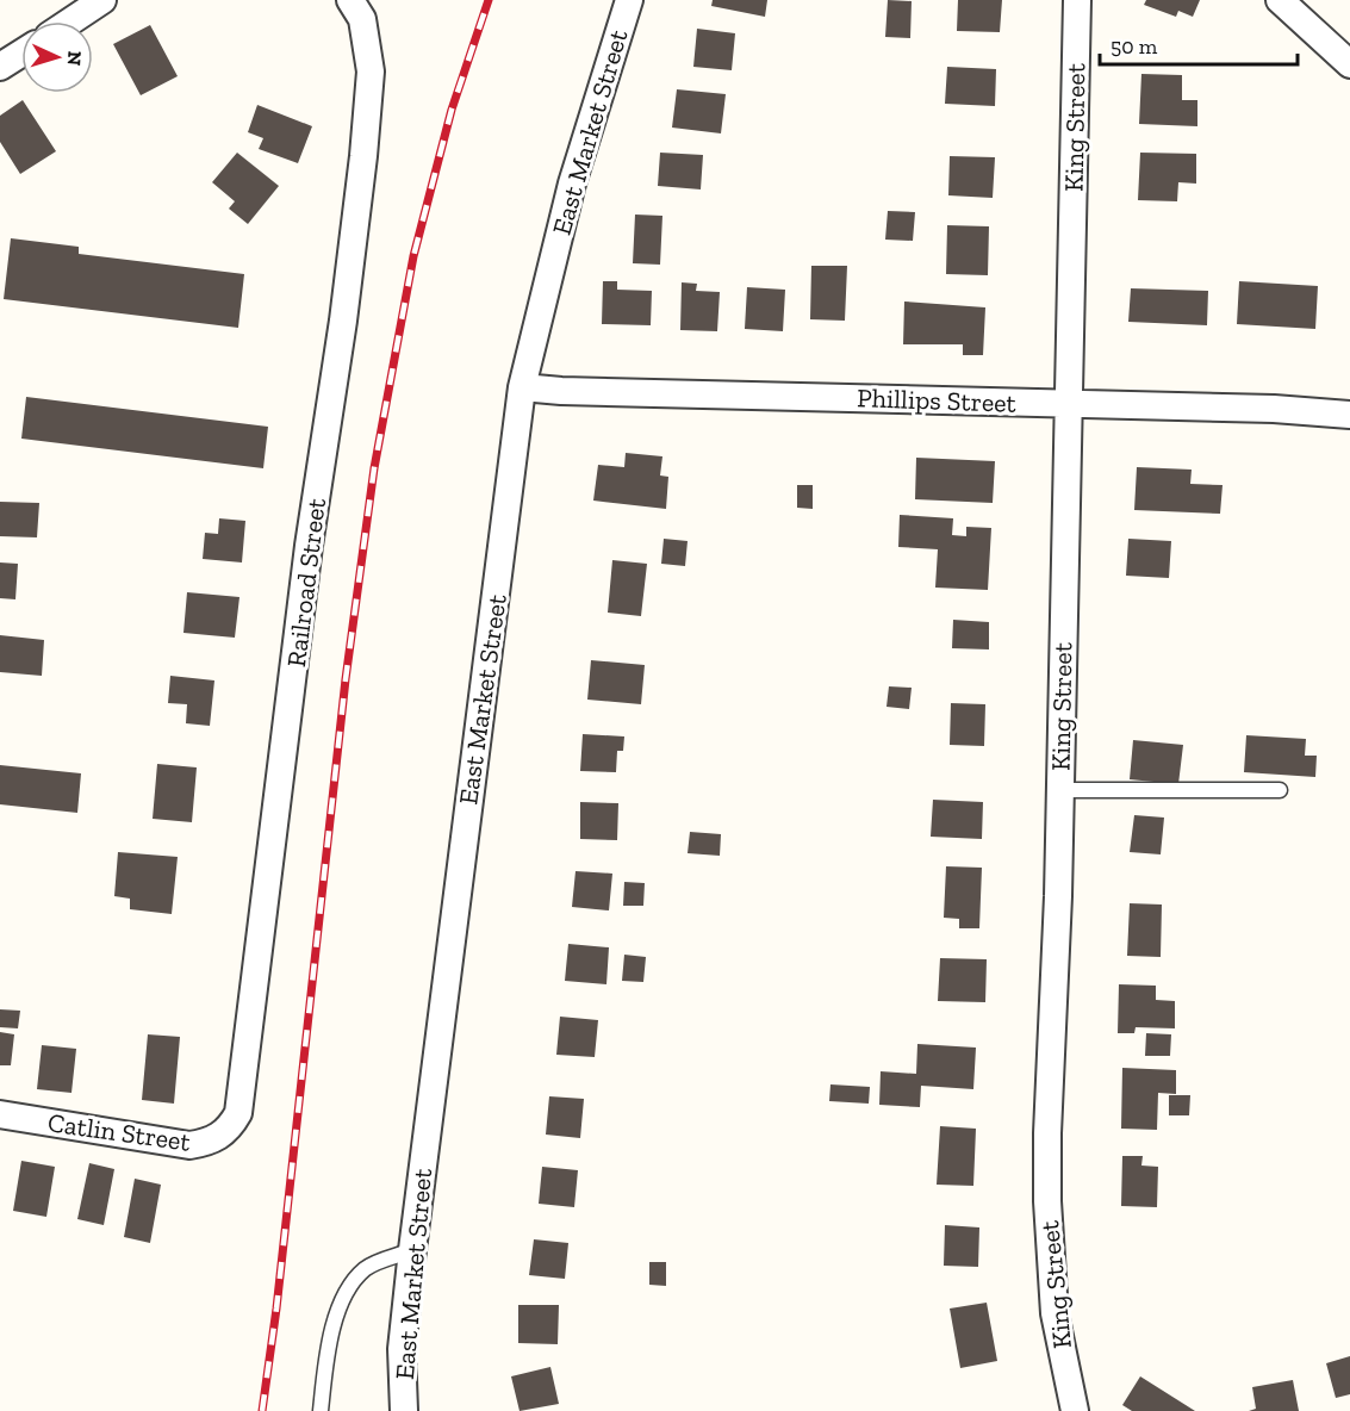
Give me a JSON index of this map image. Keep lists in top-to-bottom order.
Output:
{
  "streets": {
    "street": [
      "King Street",
      "East Market Street",
      "Phillips Street",
      "Railroad Street",
      "Catlin Street"
    ]
  },
  "crossings": [
    ["King Street", "Phillips Street"],
    ["East Market Street", "Phillips Street"],
    ["Railroad Street", "Catlin Street"]
  ],
  "scale_bar": "50 m",
  "north": "right"
}
